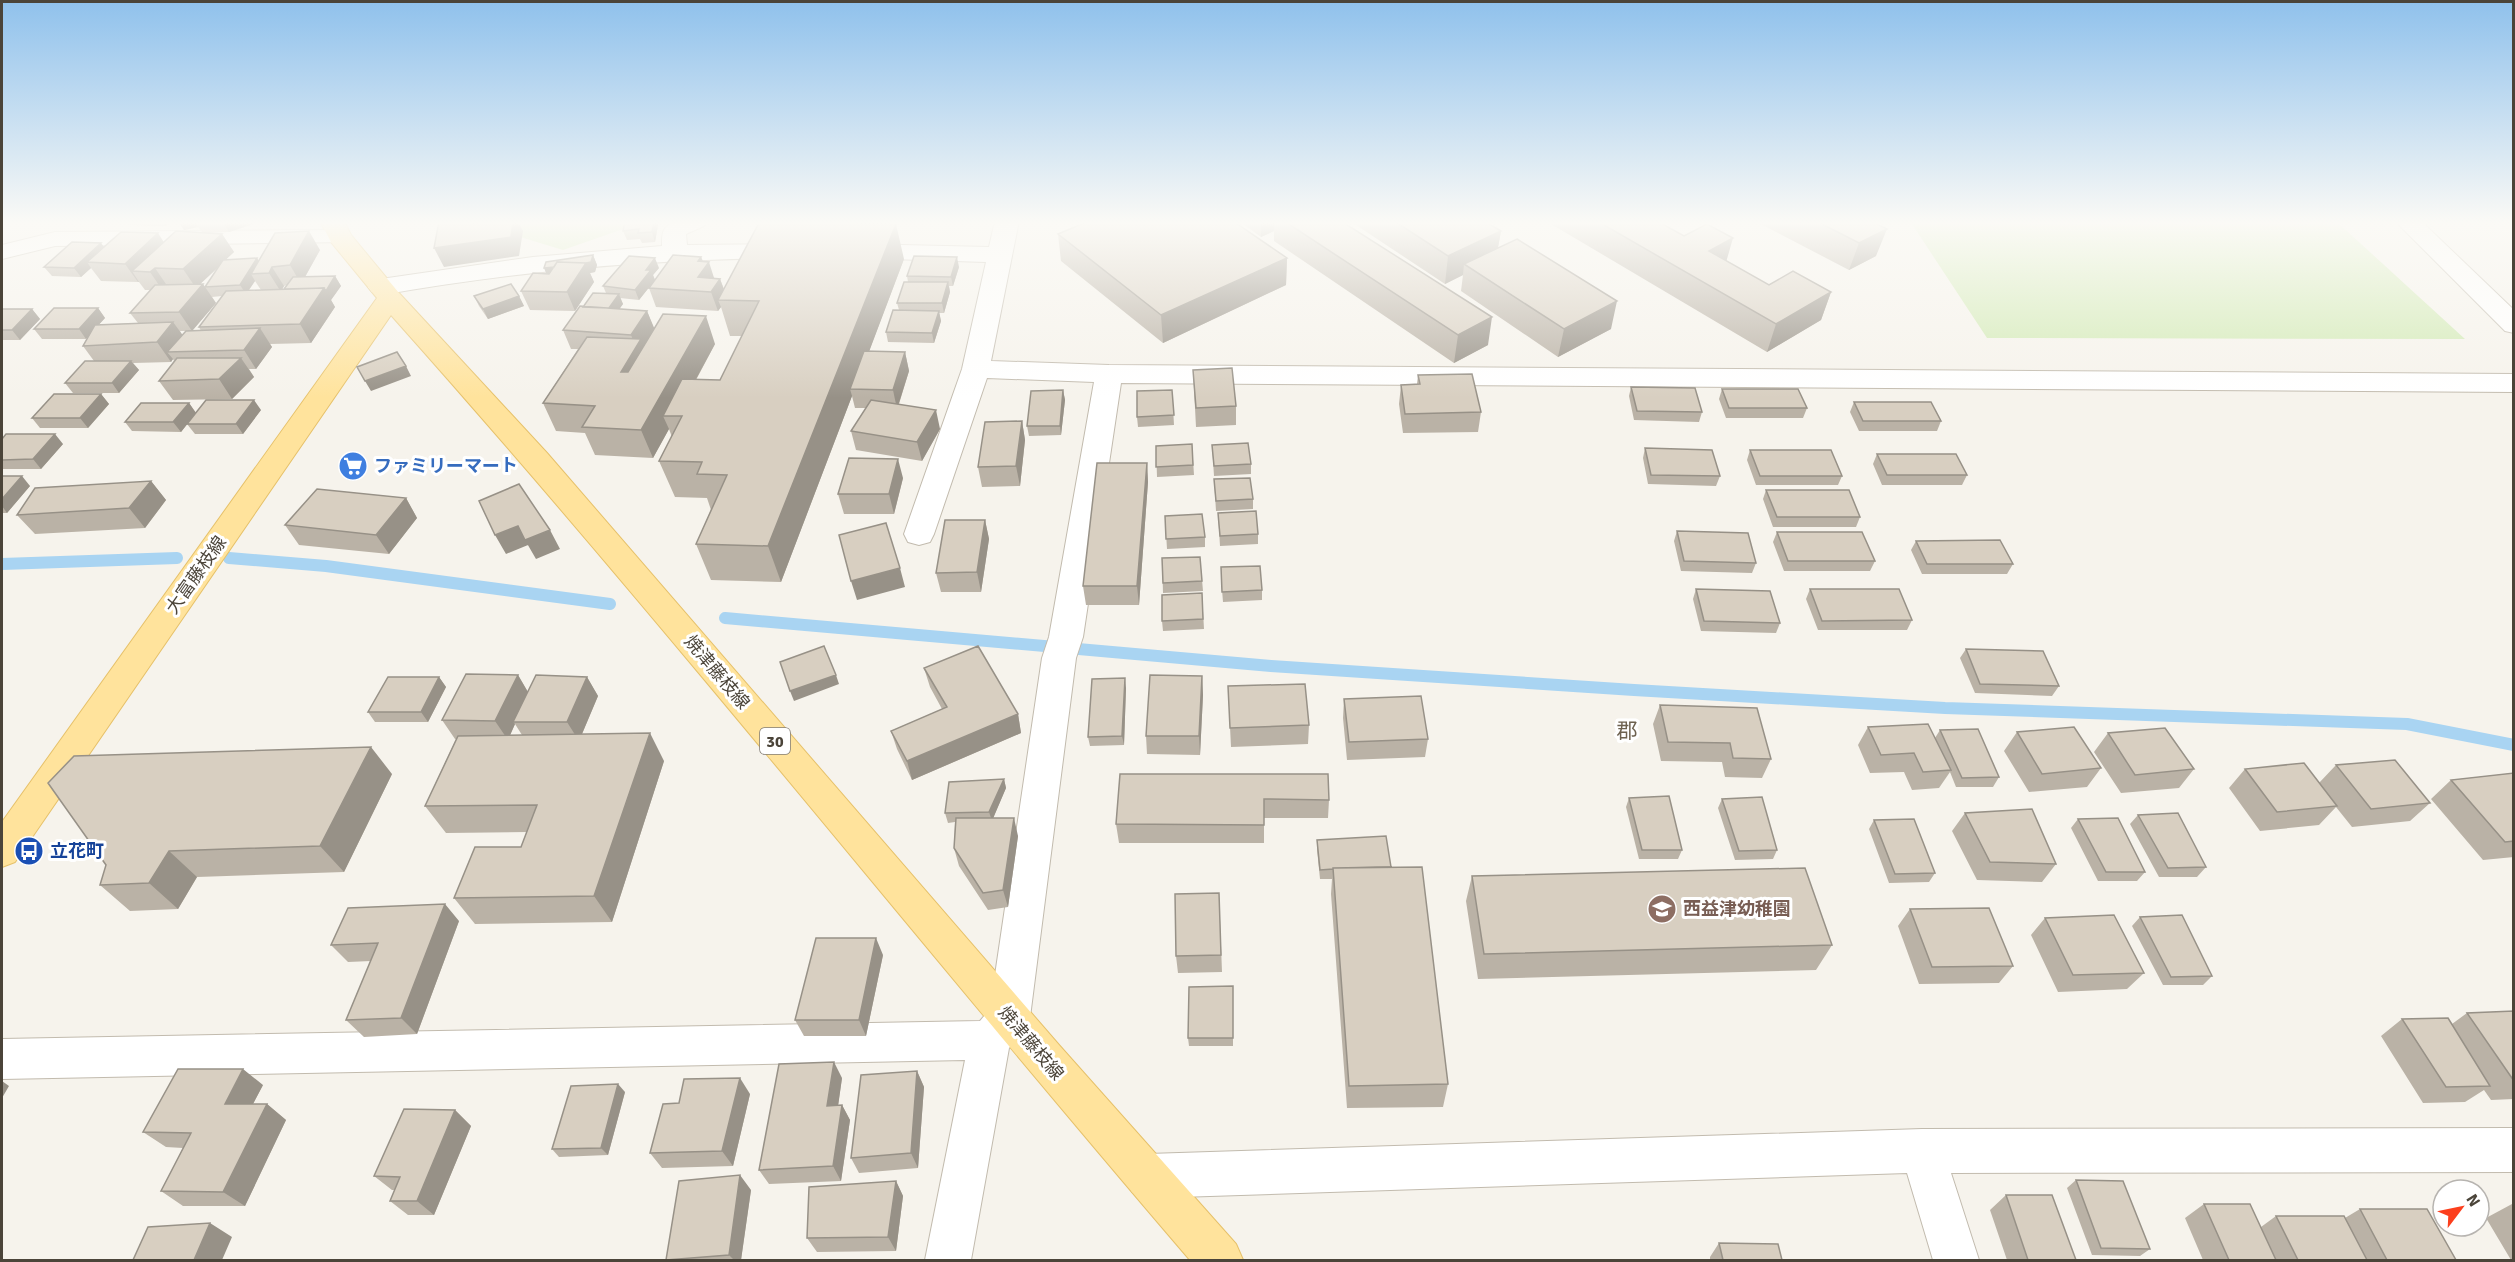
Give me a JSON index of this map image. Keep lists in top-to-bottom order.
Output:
{
  "streets": {
    "main road": ["大富藤枝線", "焼津藤枝線", "30"]
  },
  "crossings": [
    ["大富藤枝線", "焼津藤枝線"]
  ],
  "districts": ["郡"],
  "places": {
    "supermarket": ["ファミリーマート"],
    "bus stop": ["立花町"],
    "school or university": ["西益津幼稚園"]
  },
  "north": "top right"
}
